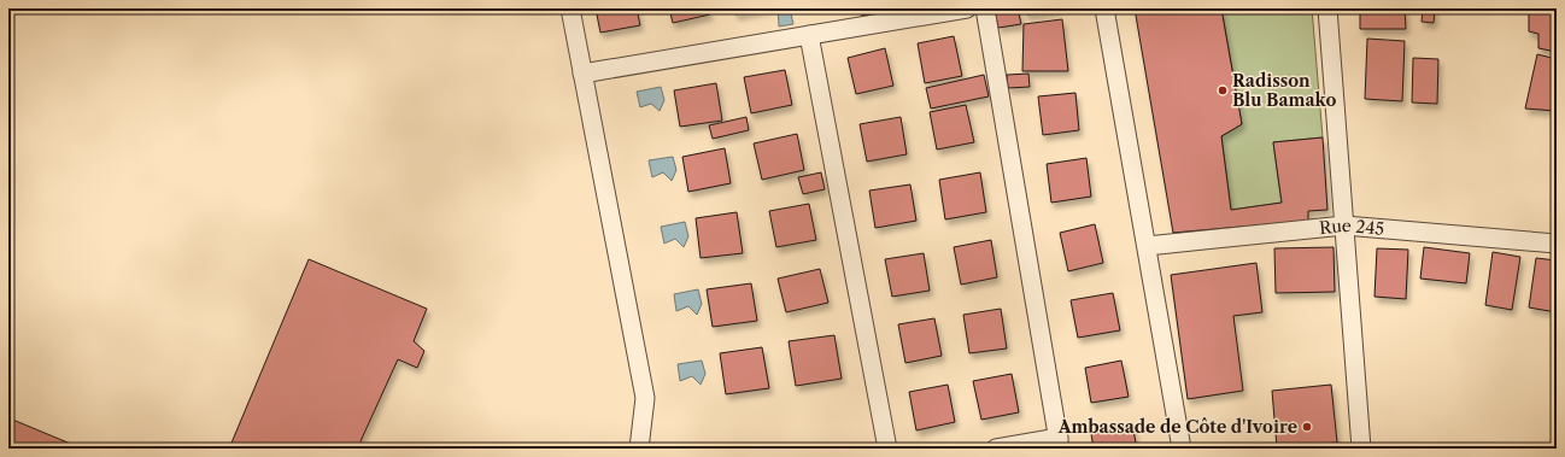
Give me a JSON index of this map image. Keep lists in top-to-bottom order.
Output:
{
  "streets": {
    "street": ["Rue 245"]
  },
  "places": ["Radisson Blu Bamako", "Ambassade de Côte d'Ivoire"]
}
